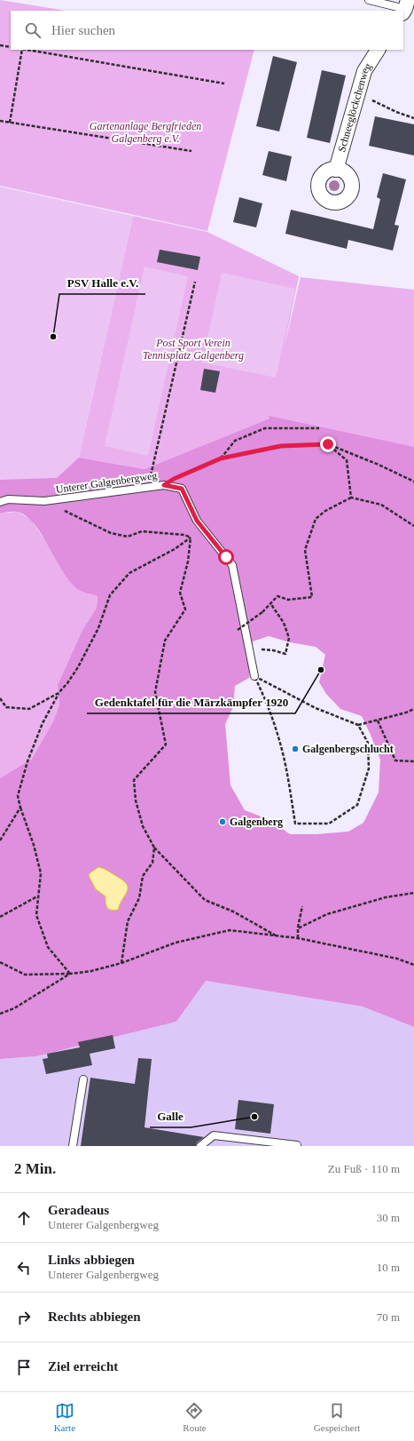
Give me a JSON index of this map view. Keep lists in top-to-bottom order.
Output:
{
  "streets": {
    "street": ["Schneeglöckchenweg"],
    "lane": ["Unterer Galgenbergweg"]
  },
  "parks": ["Gartenanlage Bergfrieden Galgenberg e.V.", "Post Sport Verein Tennisplatz Galgenberg"],
  "places": [
    "PSV Halle e.V.",
    "Gedenktafel für die Märzkämpfer 1920",
    "Galgenbergschlucht",
    "Galgenberg",
    "Galle"
  ],
  "page": {
    "search": "Hier suchen",
    "heading": ["2 Min.", "Zu Fuß · 110 m"],
    "list": [
      ["Geradeaus", "Unterer Galgenbergweg", "30 m"],
      ["Links abbiegen", "Unterer Galgenbergweg", "10 m"],
      ["Rechts abbiegen", "70 m"],
      "Ziel erreicht"
    ],
    "nav": ["Karte", "Route", "Gespeichert"]
  }
}
